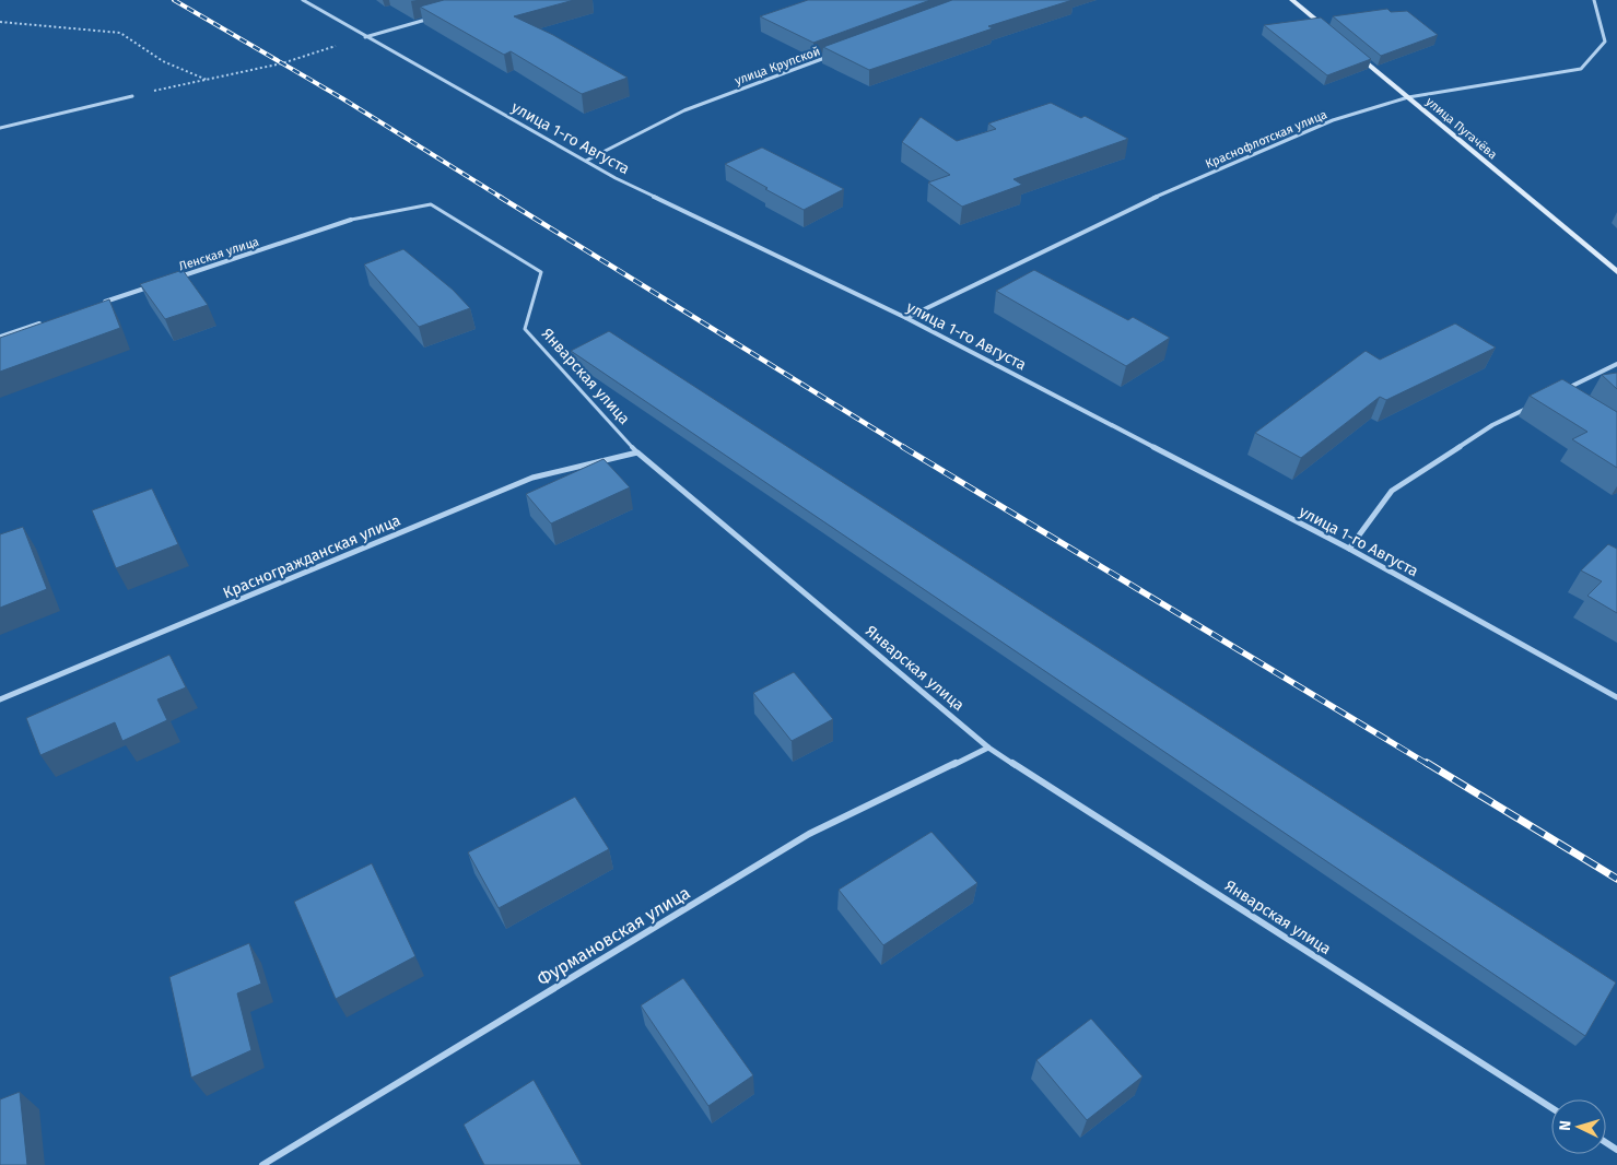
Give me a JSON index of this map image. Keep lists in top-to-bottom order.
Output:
{
  "streets": {
    "street": [
      "улица Крупской",
      "улица Пугачёва",
      "улица 1-го Августа",
      "Краснофлотская улица",
      "Ленская улица",
      "Январская улица",
      "Красногражданская улица",
      "Фурмановская улица"
    ]
  },
  "crossings": [
    ["улица Крупской", "улица 1-го Августа"],
    ["улица Пугачёва", "Краснофлотская улица"],
    ["улица 1-го Августа", "Краснофлотская улица"],
    ["Ленская улица", "Январская улица"],
    ["Январская улица", "Красногражданская улица"],
    ["Январская улица", "Фурмановская улица"]
  ],
  "north": "left"
}
